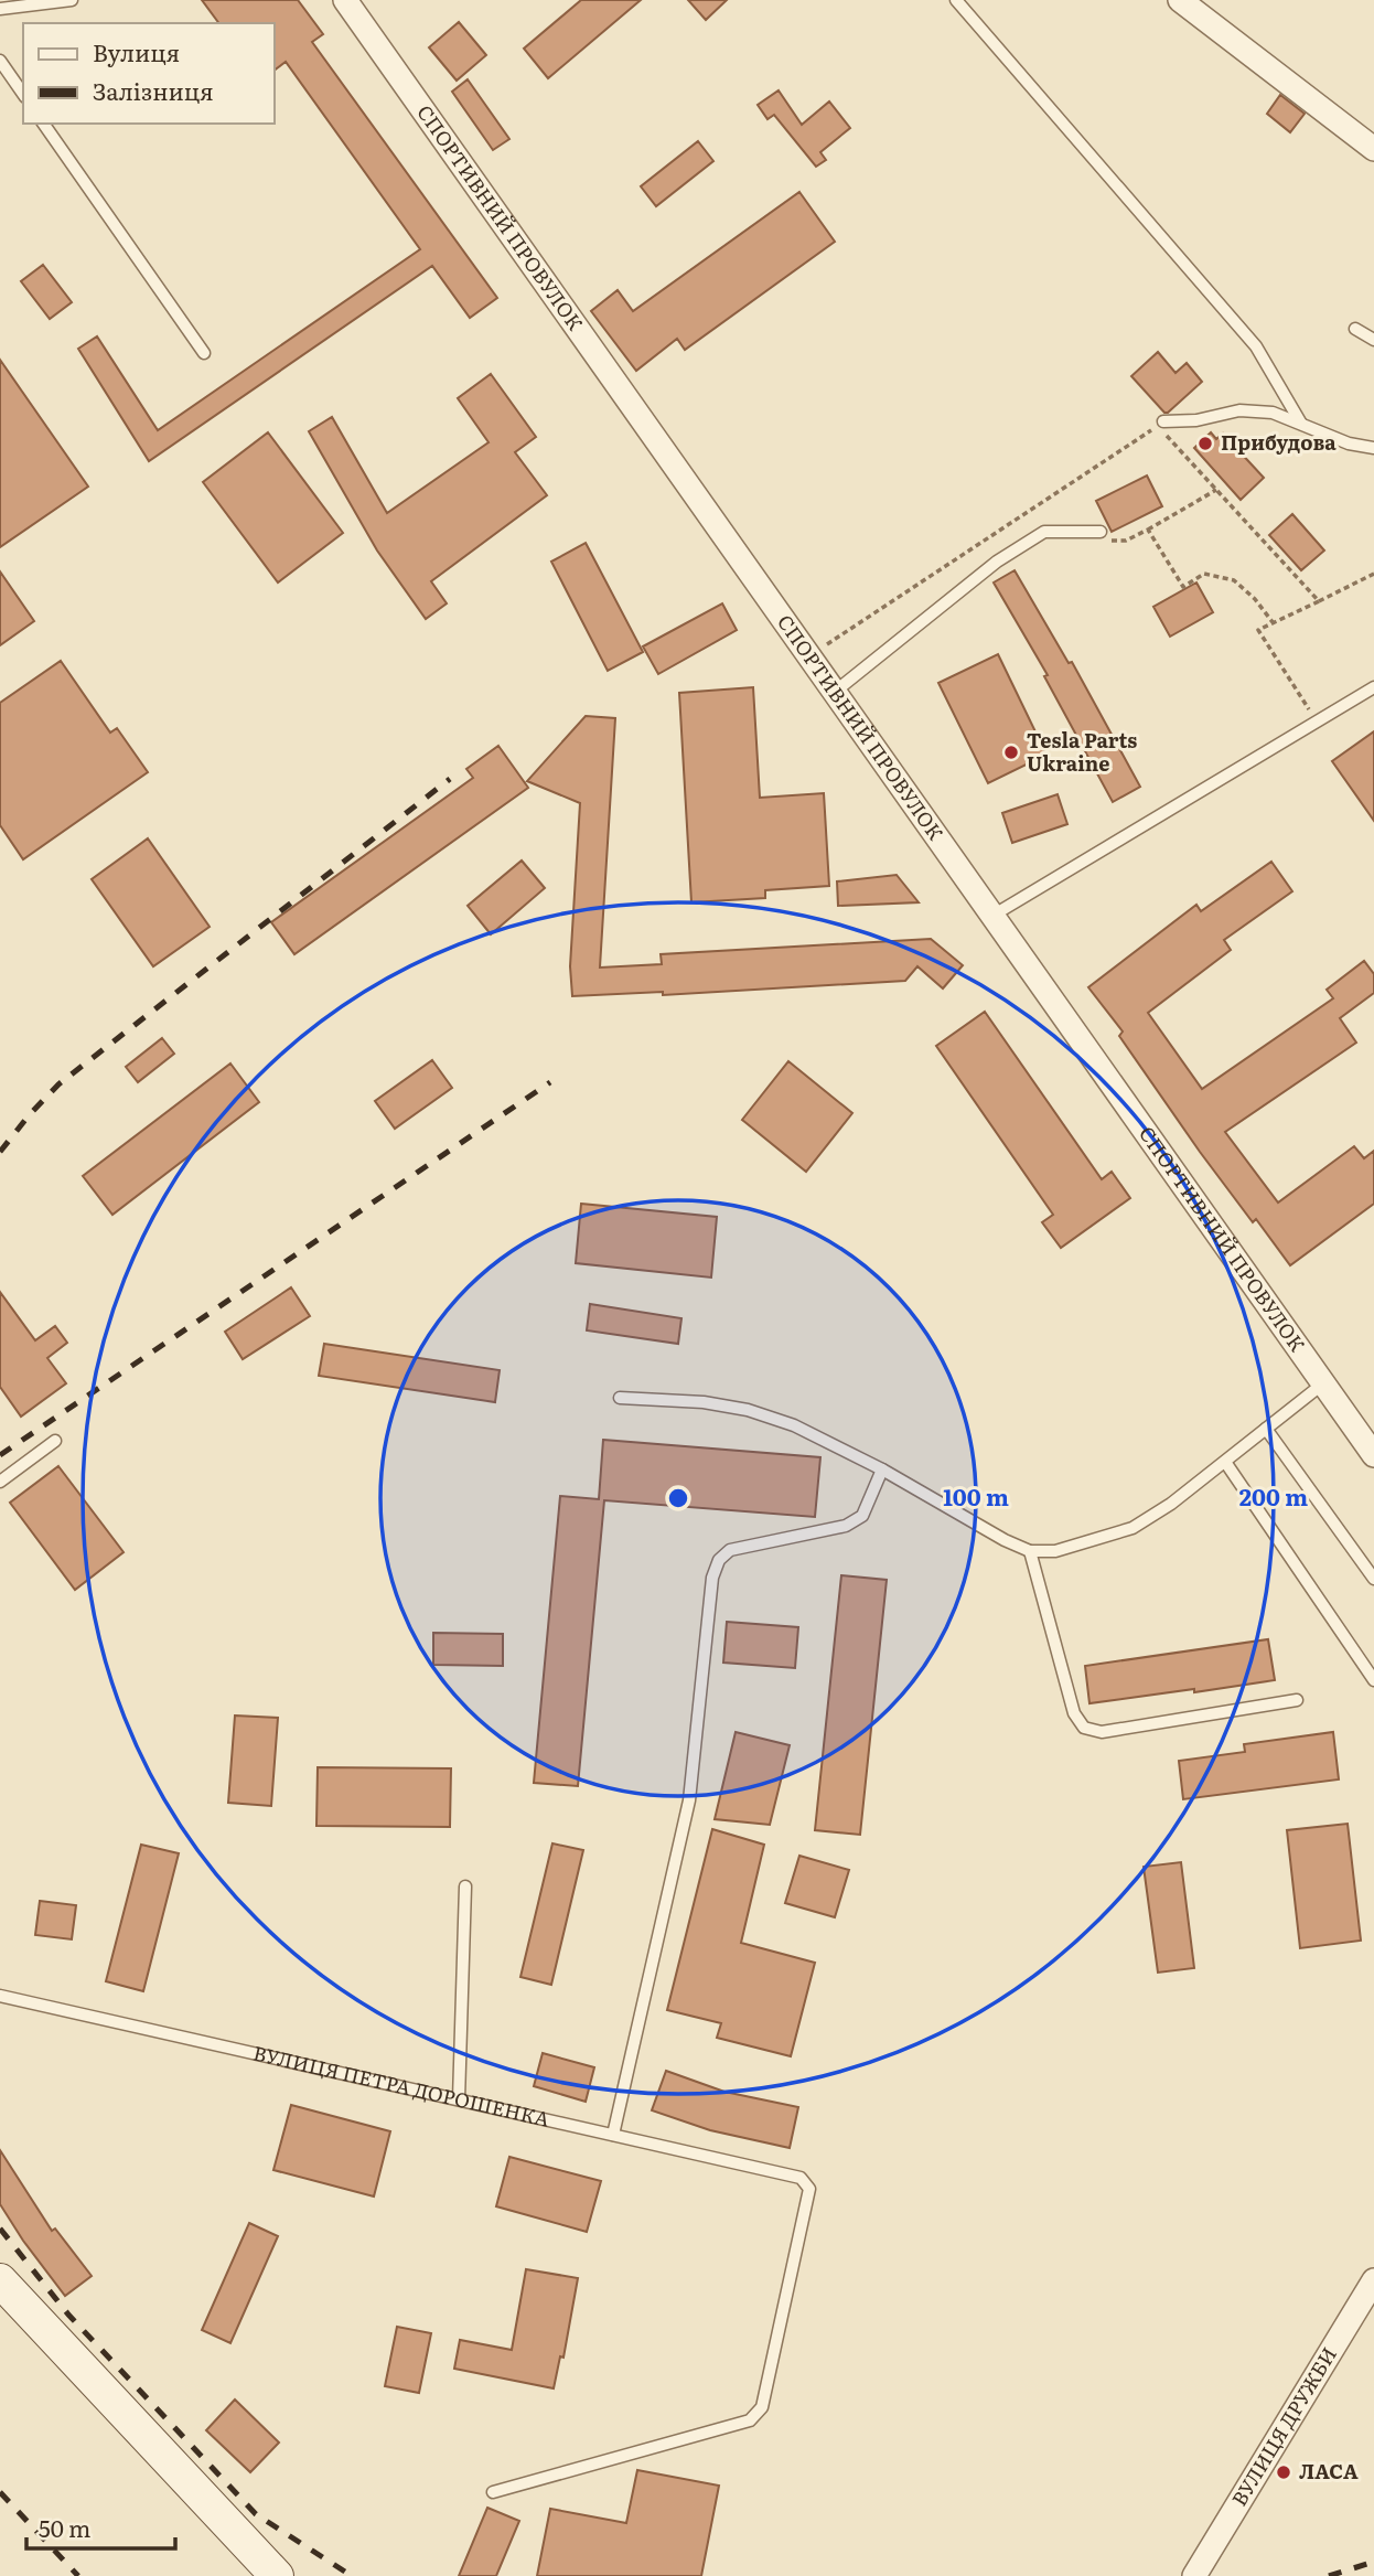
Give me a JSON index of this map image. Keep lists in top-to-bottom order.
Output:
{
  "streets": {
    "street": ["СПОРТИВНИЙ ПРОВУЛОК", "ВУЛИЦЯ ДРУЖБИ"],
    "lane": ["ВУЛИЦЯ ПЕТРА ДОРОШЕНКА"]
  },
  "places": ["Прибудова", "Tesla Parts Ukraine", "ЛАСА"],
  "legend": ["Вулиця", "Залізниця"],
  "scale_bar": "50 m",
  "rings": ["100 m", "200 m"]
}
